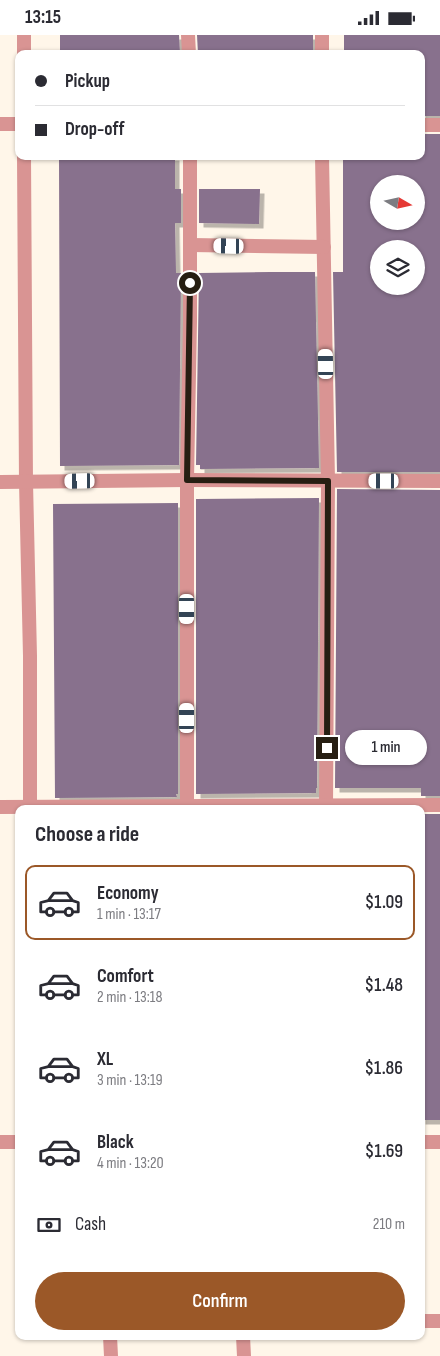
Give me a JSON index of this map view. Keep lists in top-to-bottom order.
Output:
{
  "north": "right",
  "page": {
    "status": "13:15",
    "banner": ["Pickup", "Drop-off"],
    "bubble": "1 min",
    "heading": "Choose a ride",
    "list": [
      {
        "name": "Economy",
        "note": "1 min · 13:17",
        "value": "$1.09"
      },
      {
        "name": "Comfort",
        "note": "2 min · 13:18",
        "value": "$1.48"
      },
      {
        "name": "XL",
        "note": "3 min · 13:19",
        "value": "$1.86"
      },
      {
        "name": "Black",
        "note": "4 min · 13:20",
        "value": "$1.69"
      }
    ],
    "pay": ["Cash", "210 m"],
    "buttons": "Confirm"
  }
}
